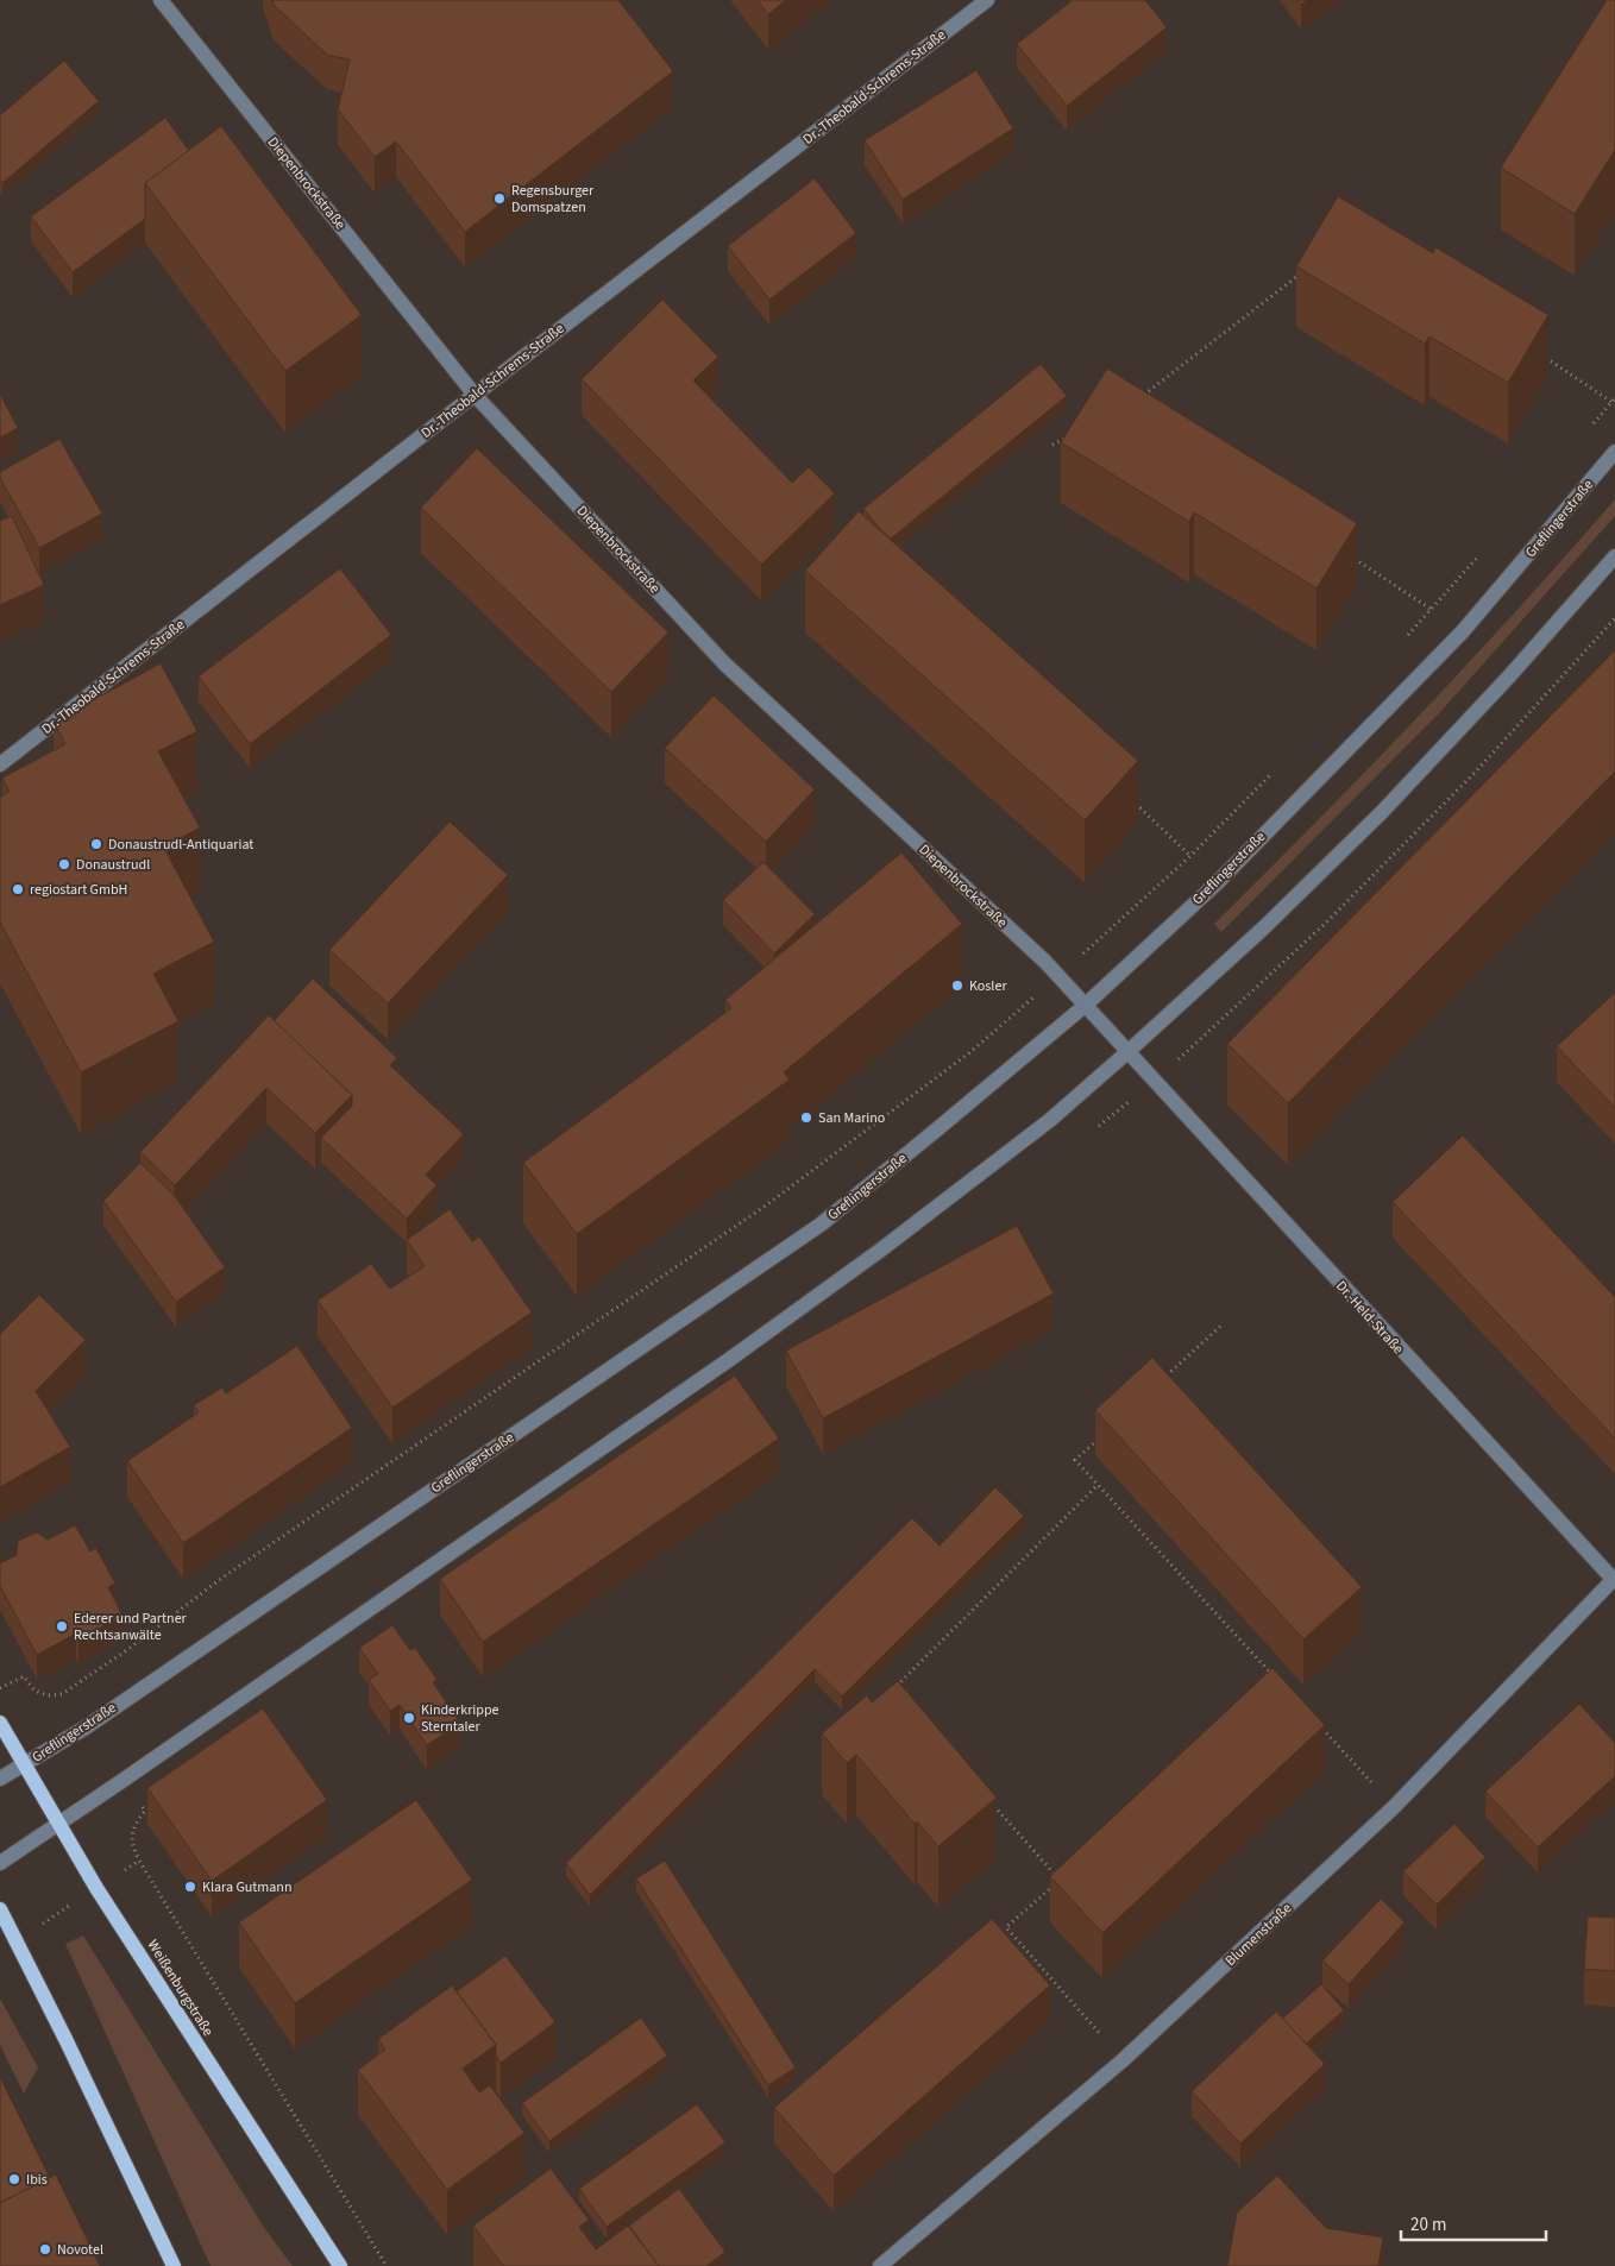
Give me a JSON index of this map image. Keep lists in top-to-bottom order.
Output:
{
  "streets": {
    "main road": ["Weißenburgstraße"],
    "street": [
      "Dr.-Theobald-Schrems-Straße",
      "Diepenbrockstraße",
      "Greflingerstraße",
      "Dr.-Held-Straße",
      "Blumenstraße"
    ]
  },
  "crossings": [
    ["Dr.-Theobald-Schrems-Straße", "Diepenbrockstraße"],
    ["Diepenbrockstraße", "Greflingerstraße"],
    ["Diepenbrockstraße", "Dr.-Held-Straße"],
    ["Greflingerstraße", "Weißenburgstraße"],
    ["Dr.-Held-Straße", "Blumenstraße"]
  ],
  "places": [
    "Regensburger Domspatzen",
    "Donaustrudl-Antiquariat",
    "Donaustrudl",
    "regiostart GmbH",
    "Kosler",
    "San Marino",
    "Ederer und Partner Rechtsanwälte",
    "Kinderkrippe Sterntaler",
    "Klara Gutmann",
    "Ibis",
    "Novotel"
  ],
  "scale_bar": "20 m"
}
